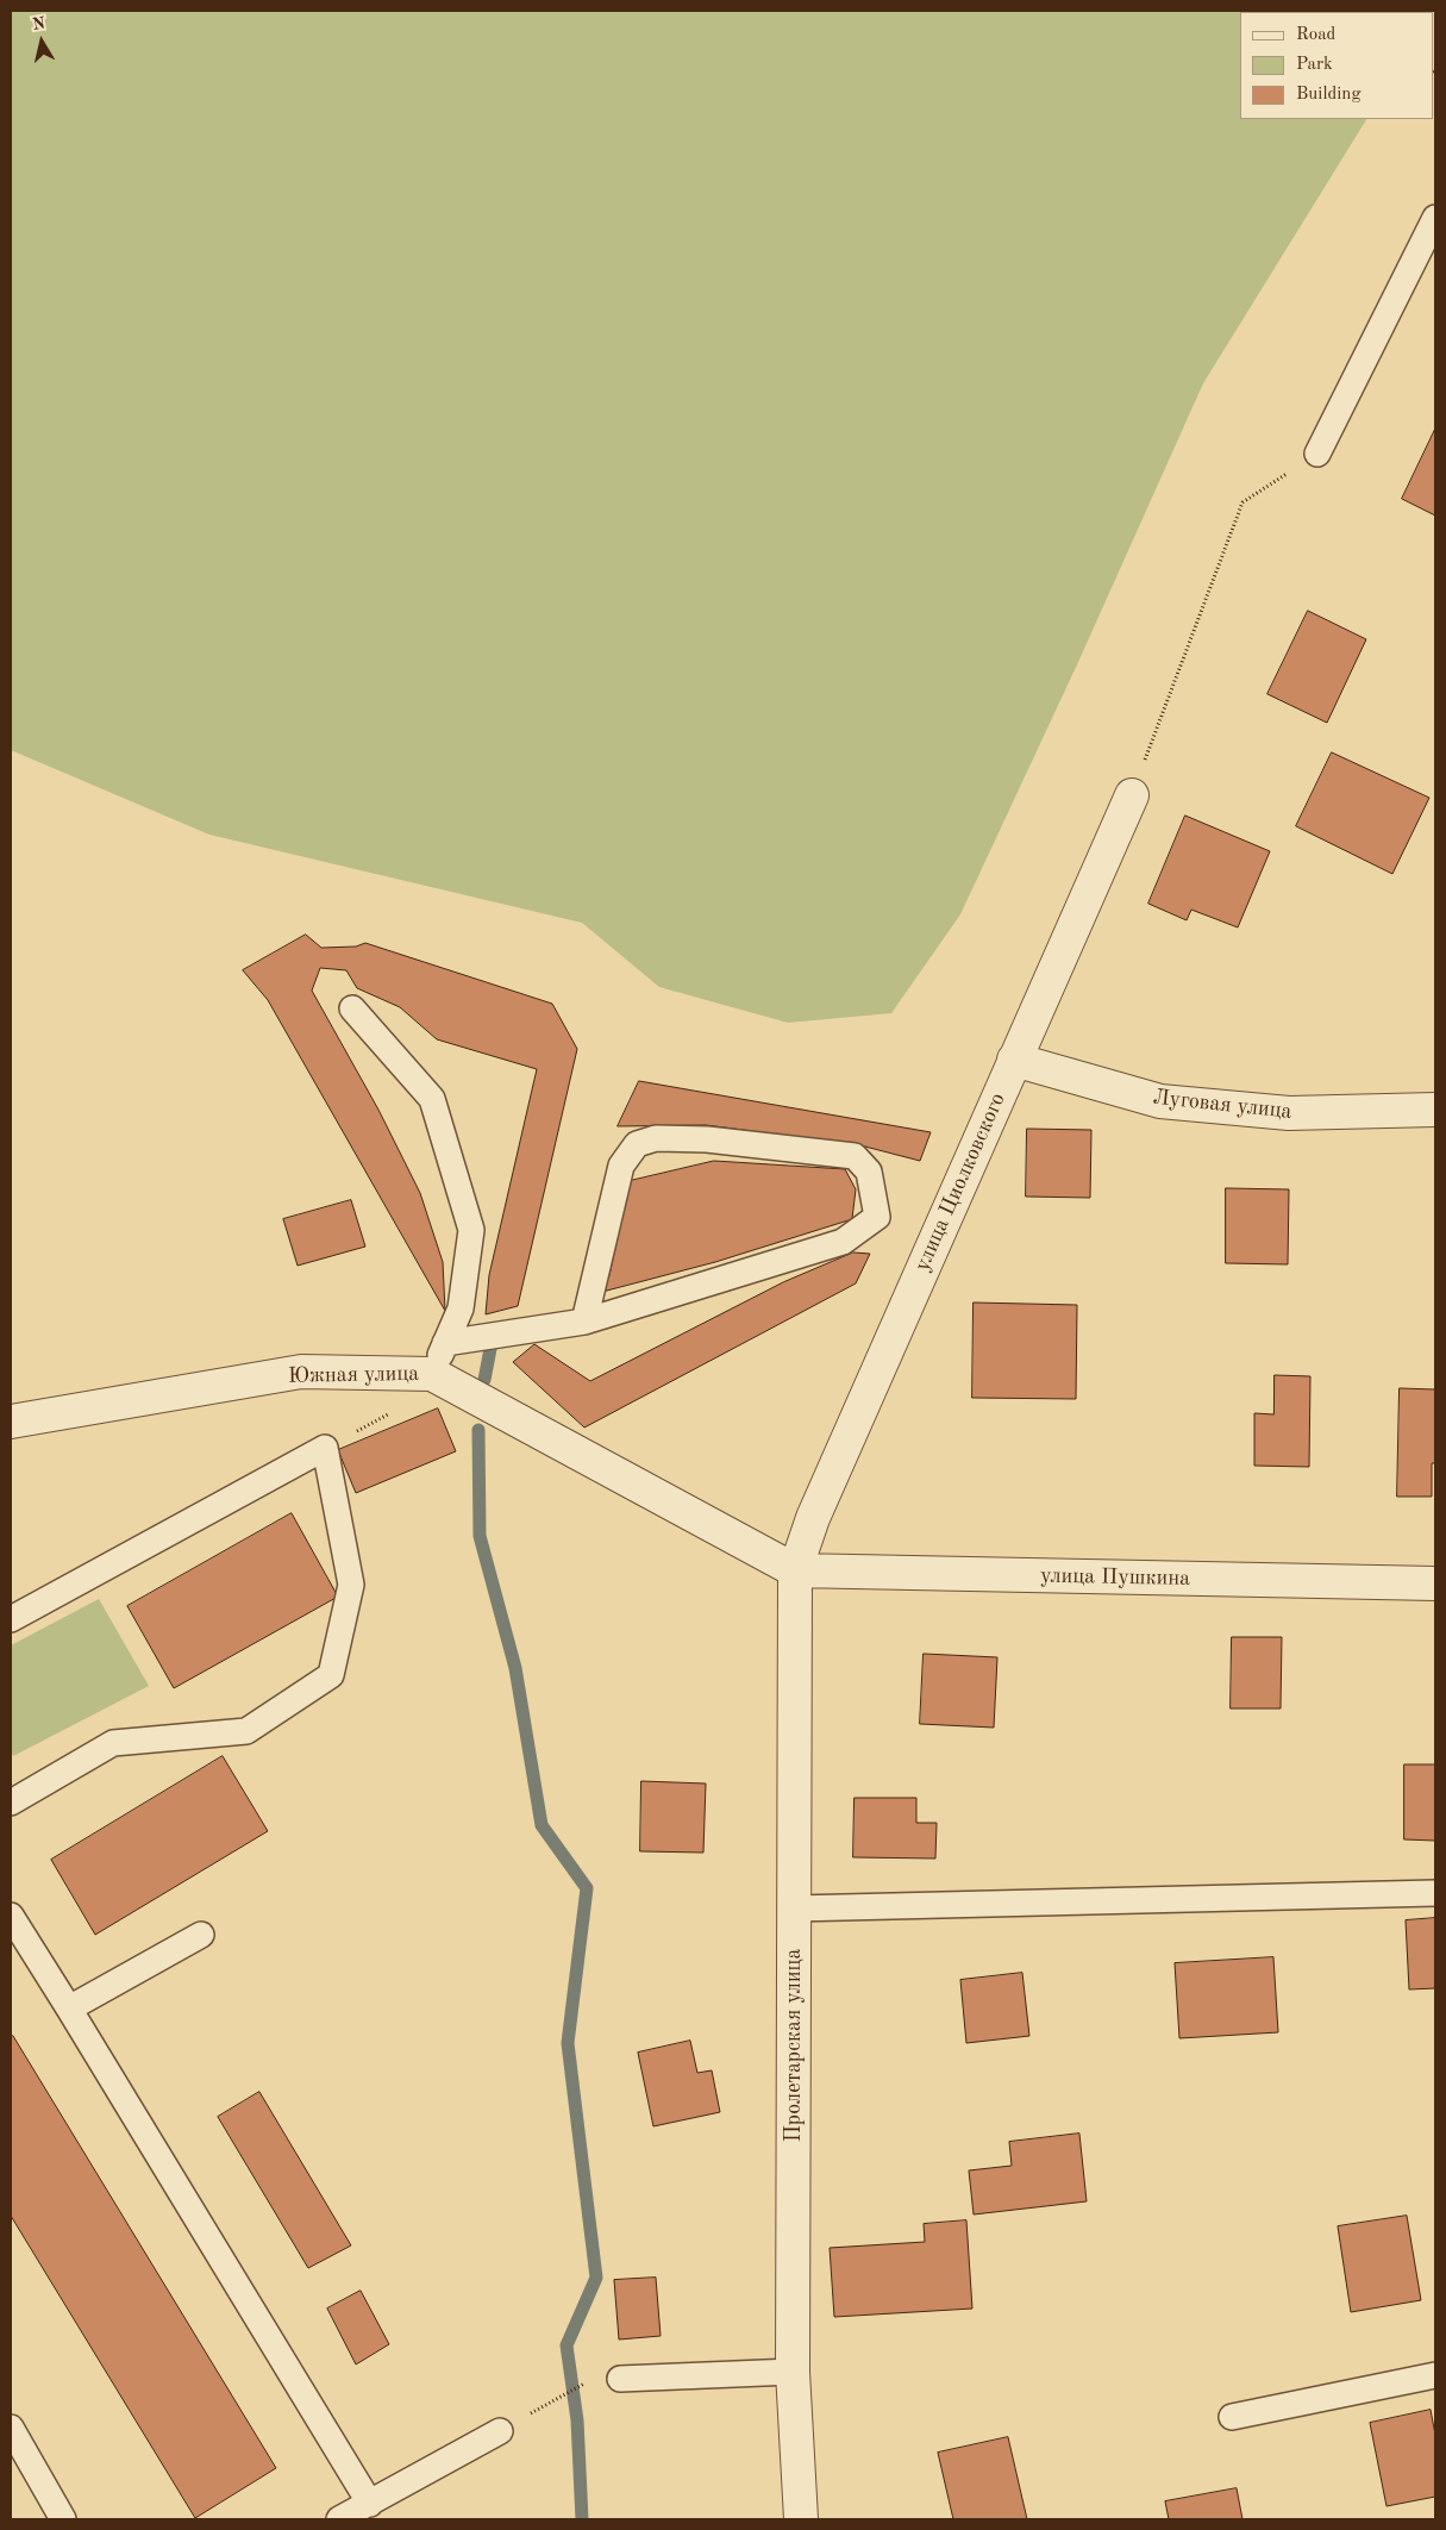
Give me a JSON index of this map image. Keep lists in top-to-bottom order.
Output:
{
  "streets": {
    "street": [
      "Луговая улица",
      "улица Циолковского",
      "Южная улица",
      "улица Пушкина",
      "Пролетарская улица"
    ]
  },
  "crossings": [
    ["Луговая улица", "улица Циолковского"],
    ["улица Циолковского", "Южная улица"],
    ["улица Циолковского", "улица Пушкина"],
    ["улица Циолковского", "Пролетарская улица"],
    ["Южная улица", "улица Пушкина"],
    ["Южная улица", "Пролетарская улица"],
    ["улица Пушкина", "Пролетарская улица"]
  ],
  "legend": ["Road", "Park", "Building"],
  "north": "top"
}
